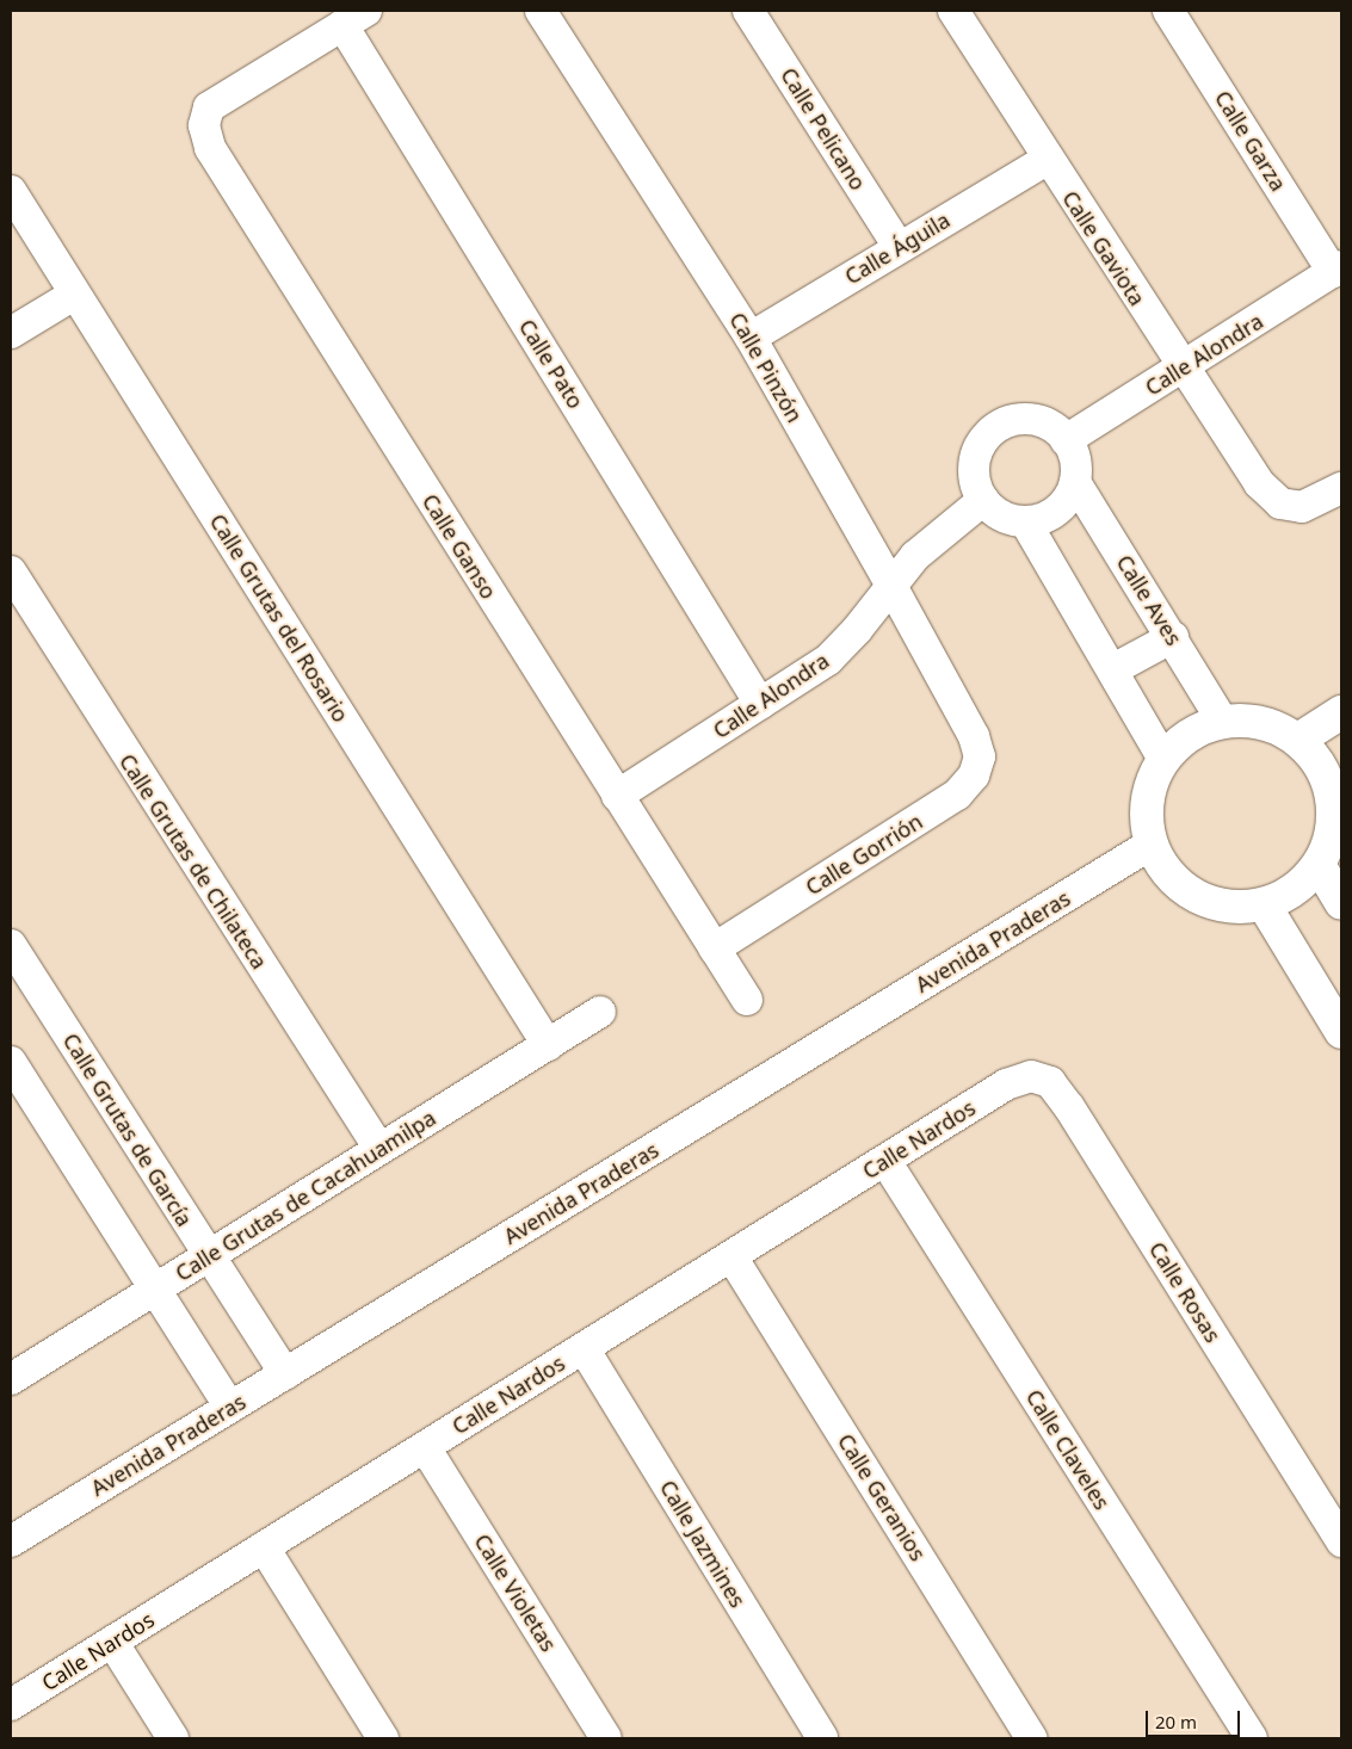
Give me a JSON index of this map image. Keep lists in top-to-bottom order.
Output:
{
  "streets": {
    "street": [
      "Calle Pelicano",
      "Calle Garza",
      "Calle Águila",
      "Calle Gaviota",
      "Calle Alondra",
      "Calle Pato",
      "Calle Pinzón",
      "Calle Ganso",
      "Calle Aves",
      "Calle Grutas del Rosario",
      "Calle Gorrión",
      "Calle Grutas de Chilateca",
      "Avenida Praderas",
      "Calle Grutas de García",
      "Calle Nardos",
      "Calle Grutas de Cacahuamilpa",
      "Calle Rosas",
      "Calle Claveles",
      "Calle Geranios",
      "Calle Jazmines",
      "Calle Violetas"
    ]
  },
  "crossings": [
    ["Calle Pelicano", "Calle Águila"],
    ["Calle Garza", "Calle Alondra"],
    ["Calle Águila", "Calle Gaviota"],
    ["Calle Águila", "Calle Pinzón"],
    ["Calle Gaviota", "Calle Alondra"],
    ["Calle Alondra", "Calle Pato"],
    ["Calle Alondra", "Calle Pinzón"],
    ["Calle Alondra", "Calle Ganso"],
    ["Calle Alondra", "Calle Aves"],
    ["Calle Pato", "Calle Ganso"],
    ["Calle Pinzón", "Calle Gorrión"],
    ["Calle Ganso", "Calle Gorrión"],
    ["Calle Aves", "Avenida Praderas"],
    ["Calle Grutas del Rosario", "Calle Grutas de Cacahuamilpa"],
    ["Calle Grutas de Chilateca", "Calle Grutas de Cacahuamilpa"],
    ["Avenida Praderas", "Calle Grutas de García"],
    ["Calle Grutas de García", "Calle Grutas de Cacahuamilpa"],
    ["Calle Nardos", "Calle Rosas"],
    ["Calle Nardos", "Calle Claveles"],
    ["Calle Nardos", "Calle Geranios"],
    ["Calle Nardos", "Calle Jazmines"],
    ["Calle Nardos", "Calle Violetas"]
  ],
  "scale_bar": "20 m"
}
